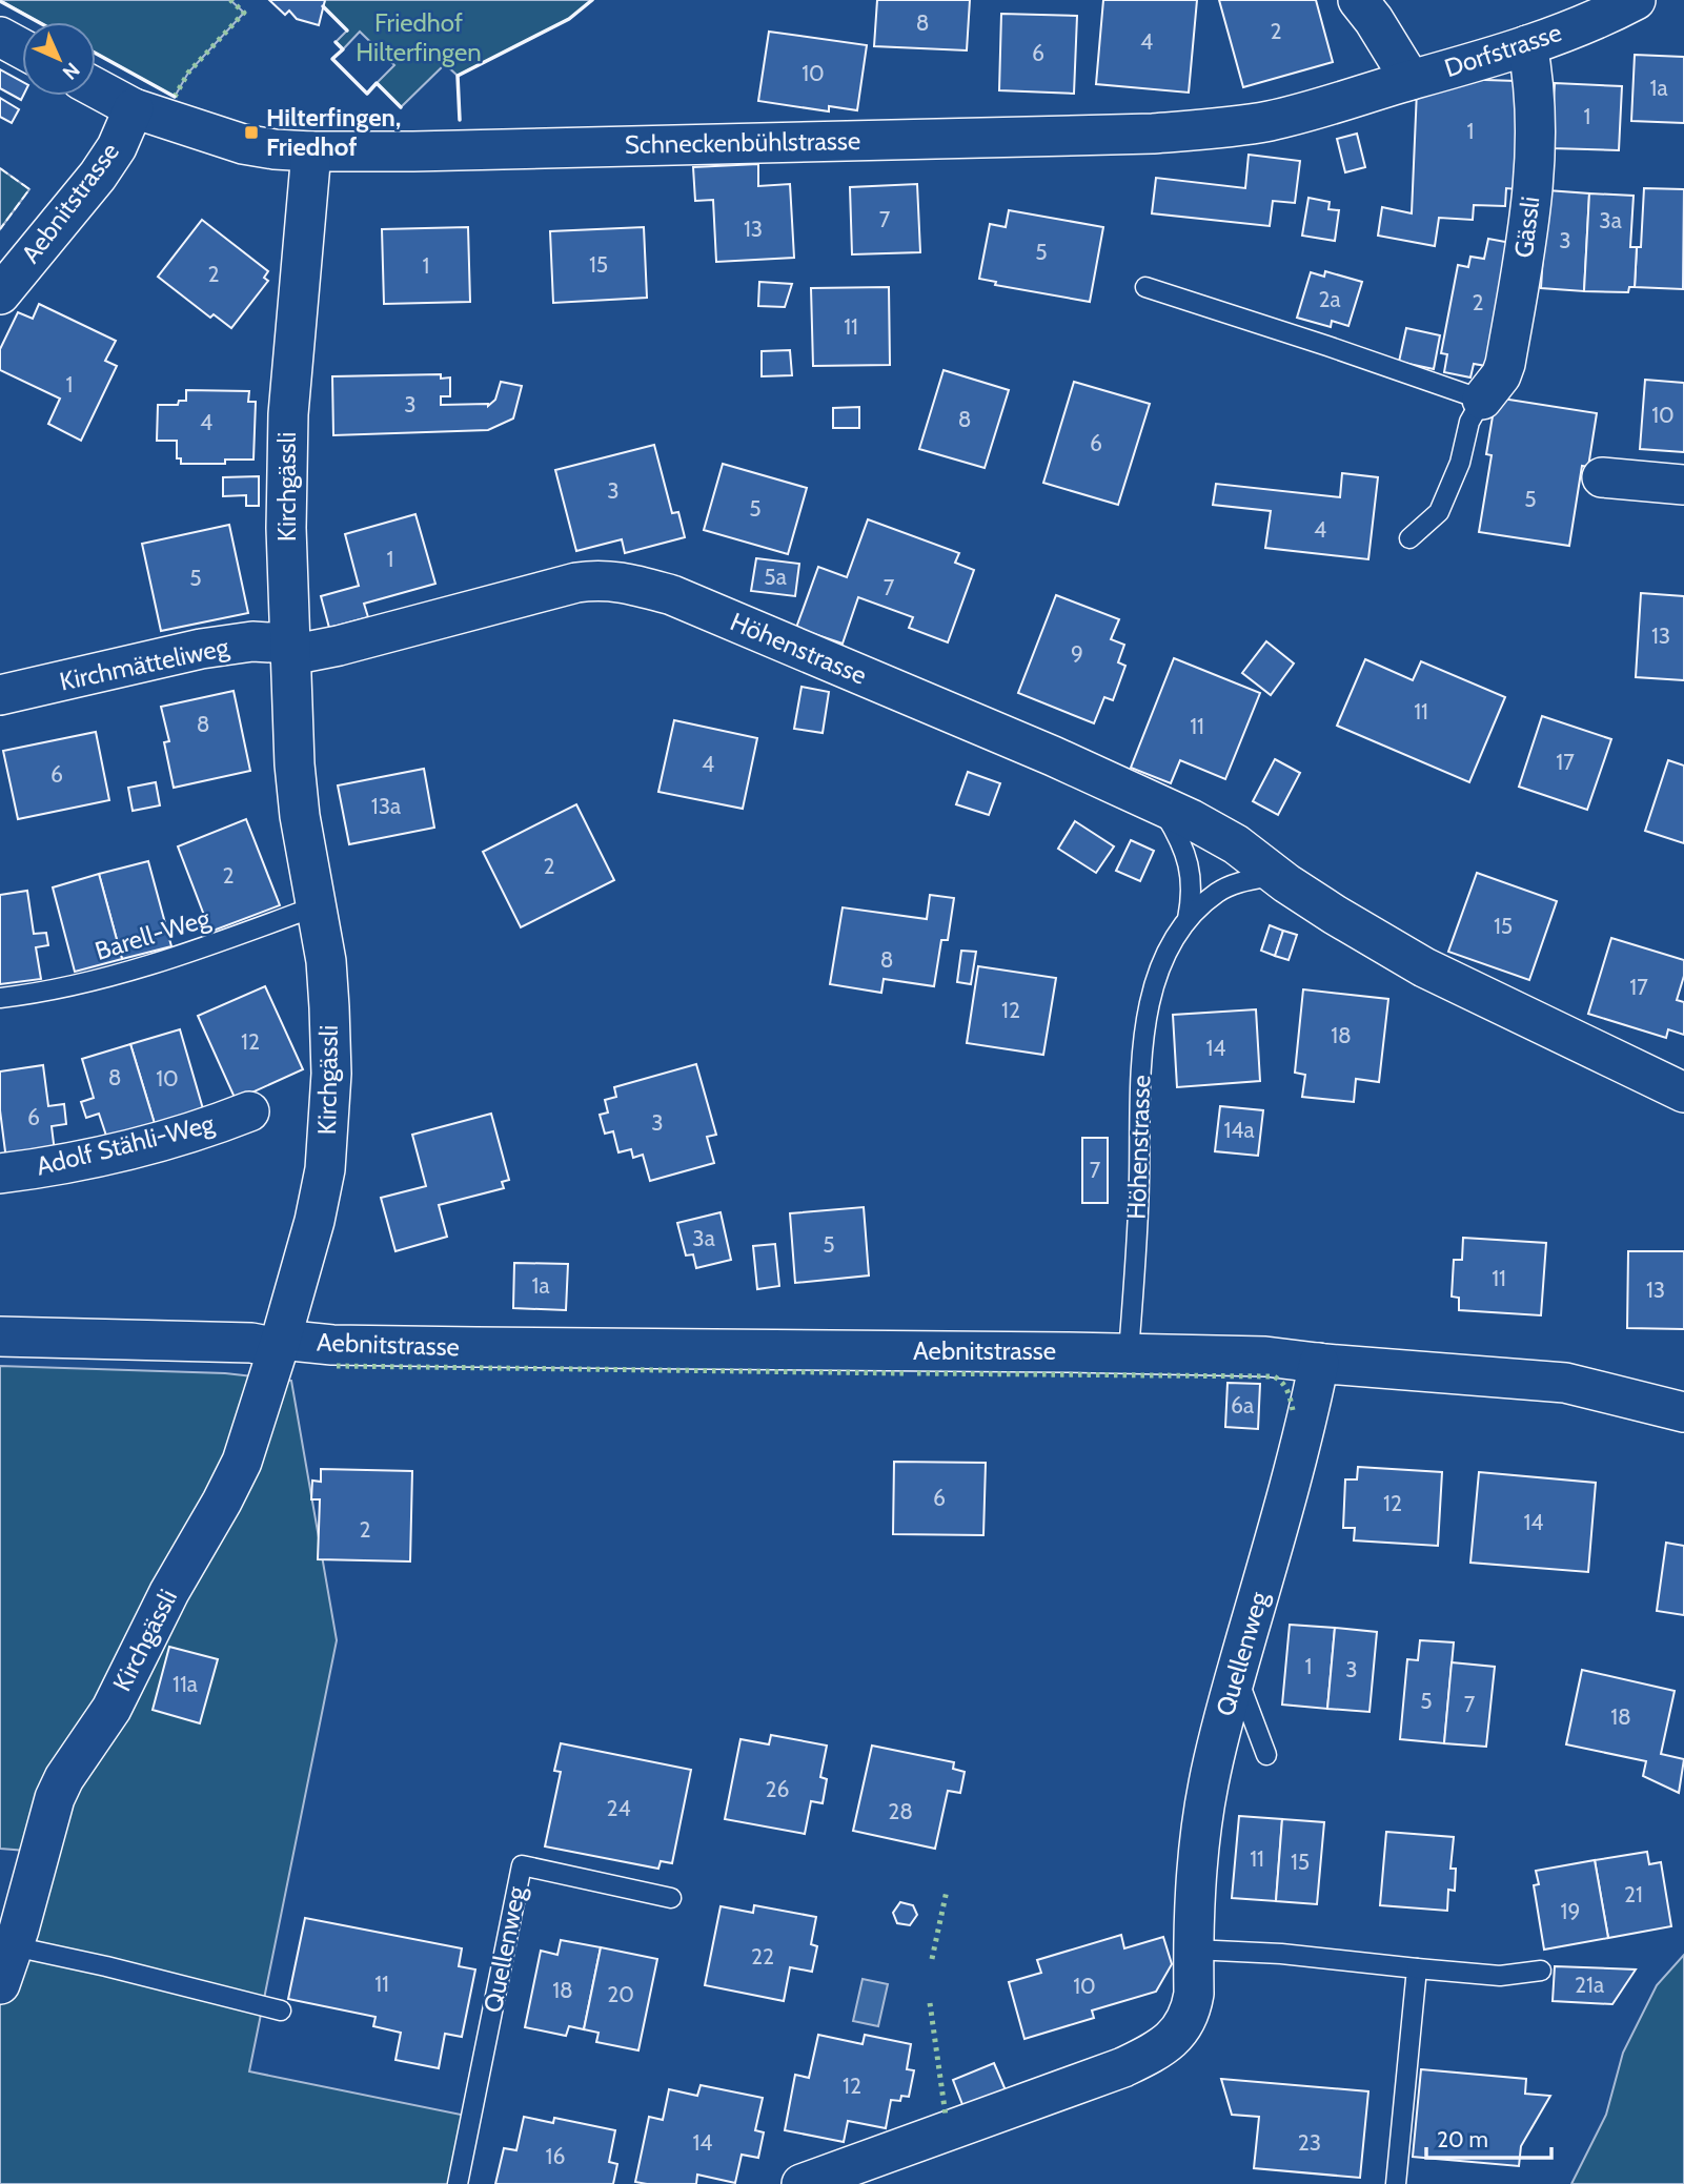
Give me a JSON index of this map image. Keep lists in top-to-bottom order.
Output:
{
  "streets": {
    "street": [
      "Dorfstrasse",
      "Schneckenbühlstrasse",
      "Aebnitstrasse",
      "Gässli",
      "Kirchgässli",
      "Höhenstrasse",
      "Kirchmätteliweg",
      "Adolf Stähli-Weg",
      "Quellenweg"
    ],
    "lane": ["Barell-Weg"]
  },
  "crossings": [
    ["Dorfstrasse", "Schneckenbühlstrasse"],
    ["Dorfstrasse", "Gässli"],
    ["Schneckenbühlstrasse", "Aebnitstrasse"],
    ["Schneckenbühlstrasse", "Kirchgässli"],
    ["Aebnitstrasse", "Kirchgässli"],
    ["Aebnitstrasse", "Höhenstrasse"],
    ["Aebnitstrasse", "Quellenweg"],
    ["Kirchgässli", "Höhenstrasse"],
    ["Kirchgässli", "Kirchmätteliweg"],
    ["Kirchgässli", "Barell-Weg"],
    ["Höhenstrasse", "Kirchmätteliweg"]
  ],
  "parks": ["Friedhof Hilterfingen"],
  "places": {
    "transit": ["Hilterfingen, Friedhof"]
  },
  "house_numbers": [
    "8",
    "2",
    "4",
    "6",
    "10",
    "1a",
    "1",
    "1",
    "7",
    "3a",
    "13",
    "3",
    "5",
    "15",
    "1",
    "2",
    "2a",
    "2",
    "11",
    "1",
    "3",
    "10",
    "8",
    "4",
    "6",
    "3",
    "5",
    "5",
    "4",
    "1",
    "5a",
    "5",
    "7",
    "13",
    "9",
    "11",
    "8",
    "11",
    "17",
    "4",
    "6",
    "13a",
    "2",
    "2",
    "15",
    "8",
    "17",
    "12",
    "18",
    "12",
    "14",
    "8",
    "10",
    "6",
    "3",
    "14a",
    "7",
    "3a",
    "5",
    "11",
    "1a",
    "13",
    "6a",
    "6",
    "12",
    "14",
    "2",
    "1",
    "3",
    "11a",
    "5",
    "7",
    "18",
    "26",
    "24",
    "28",
    "11",
    "15",
    "21",
    "19",
    "22",
    "11",
    "21a",
    "10",
    "18",
    "20",
    "12",
    "14",
    "23",
    "16"
  ],
  "scale_bar": "20 m",
  "north": "bottom right"
}
